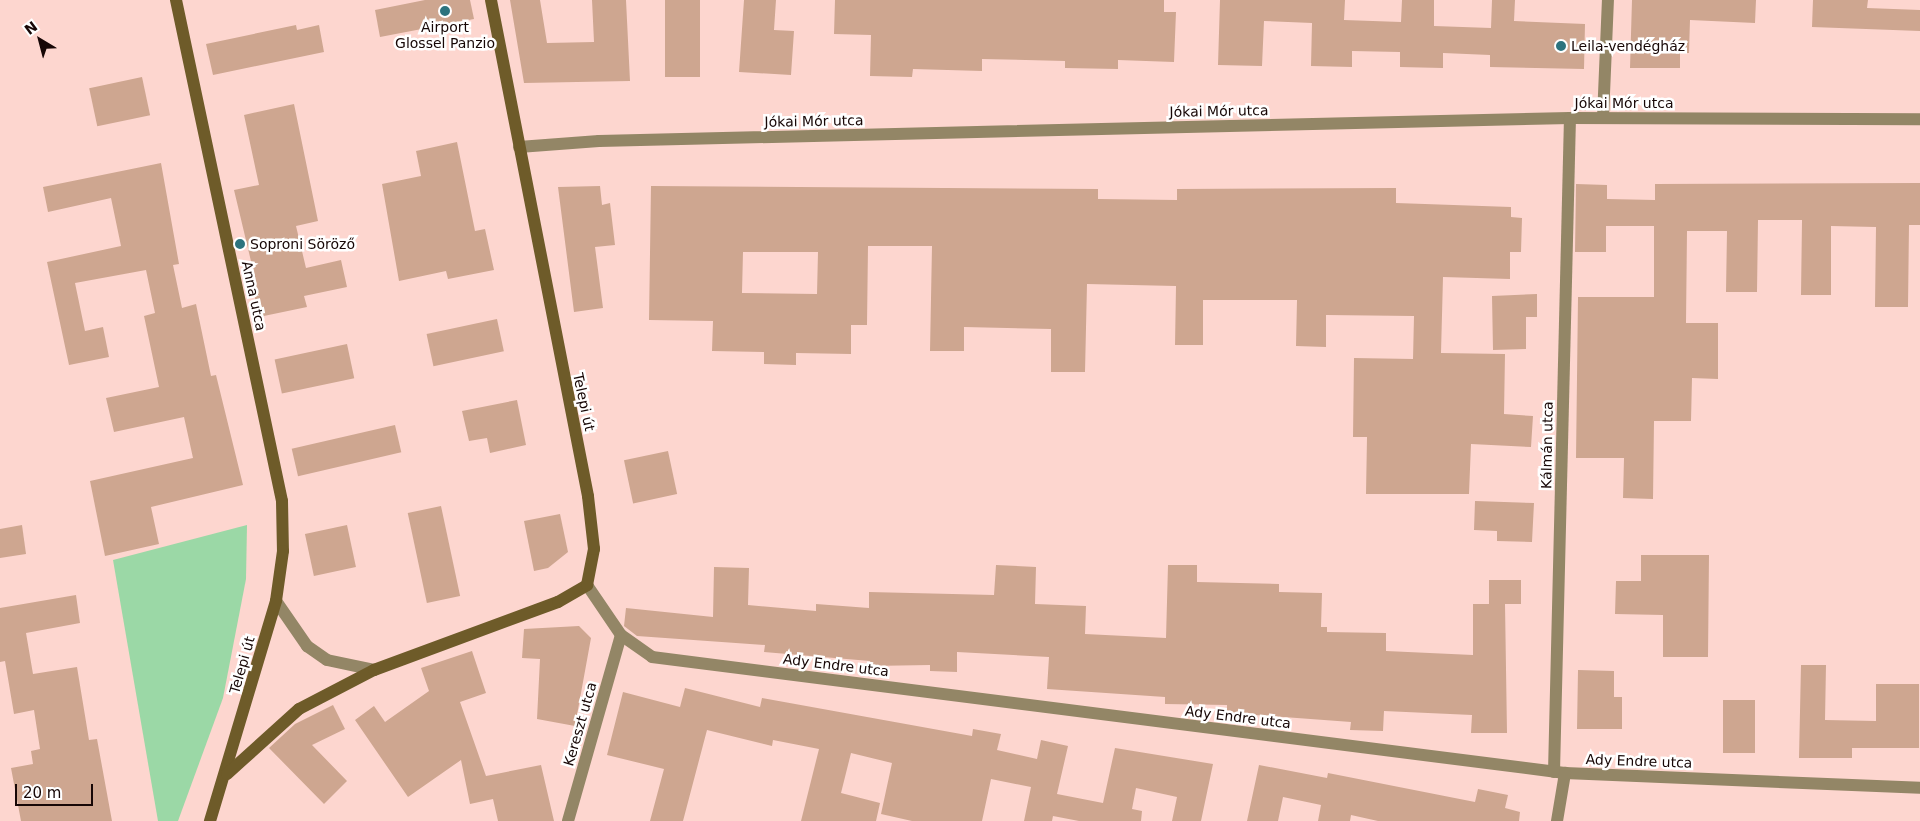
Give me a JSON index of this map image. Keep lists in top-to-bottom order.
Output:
{
  "streets": {
    "main road": ["Anna utca", "Telepi út"],
    "street": [
      "Jókai Mór utca",
      "Kálmán utca",
      "Ady Endre utca",
      "Kereszt utca"
    ]
  },
  "crossings": [
    ["Jókai Mór utca", "Telepi út"],
    ["Jókai Mór utca", "Kálmán utca"],
    ["Anna utca", "Telepi út"],
    ["Telepi út", "Ady Endre utca"],
    ["Kálmán utca", "Ady Endre utca"],
    ["Ady Endre utca", "Kereszt utca"]
  ],
  "places": ["Airport Glossel Panzio", "Leila-vendégház", "Soproni Söröző"],
  "scale_bar": "20 m",
  "north": "top left"
}
